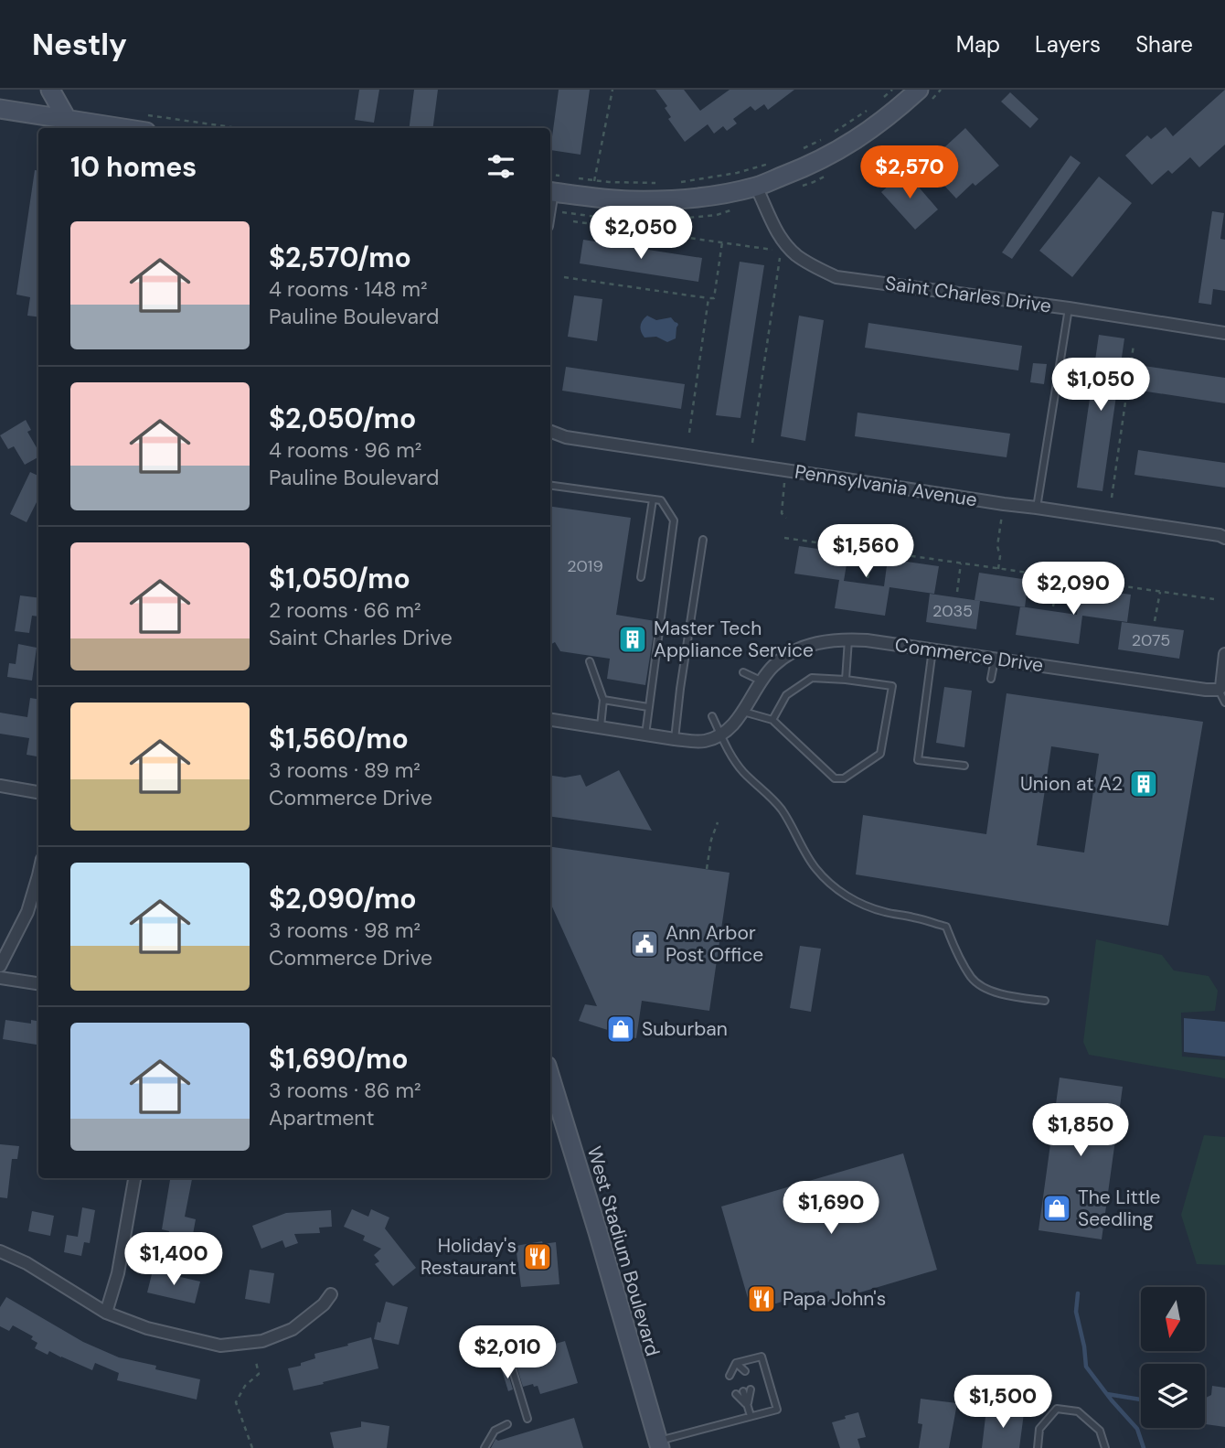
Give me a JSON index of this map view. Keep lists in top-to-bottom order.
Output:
{
  "streets": {
    "street": [
      "Saint Charles Drive",
      "Pennsylvania Avenue",
      "Commerce Drive",
      "West Stadium Boulevard"
    ]
  },
  "places": {
    "building": ["Master Tech Appliance Service", "Union at A2"],
    "public building": ["Ann Arbor Post Office"],
    "shop": ["Suburban", "The Little Seedling"],
    "restaurant": ["Holiday's Restaurant", "Papa John's"]
  },
  "house_numbers": ["2019", "2035", "2075"],
  "north": "bottom",
  "page": {
    "header": "Nestly",
    "nav": ["Map", "Layers", "Share"],
    "heading": "10 homes",
    "price": [
      "$2,570",
      "$2,050",
      "$1,050",
      "$1,560",
      "$2,090",
      "$1,850",
      "$1,690",
      "$1,400",
      "$2,010",
      "$1,500"
    ],
    "list": [
      {
        "name": "$2,570/mo",
        "note": "4 rooms · 148 m² · Pauline Boulevard"
      },
      {
        "name": "$2,050/mo",
        "note": "4 rooms · 96 m² · Pauline Boulevard"
      },
      {
        "name": "$1,050/mo",
        "note": "2 rooms · 66 m² · Saint Charles Drive"
      },
      {
        "name": "$1,560/mo",
        "note": "3 rooms · 89 m² · Commerce Drive"
      },
      {
        "name": "$2,090/mo",
        "note": "3 rooms · 98 m² · Commerce Drive"
      },
      {
        "name": "$1,690/mo",
        "note": "3 rooms · 86 m² · Apartment"
      }
    ]
  }
}
